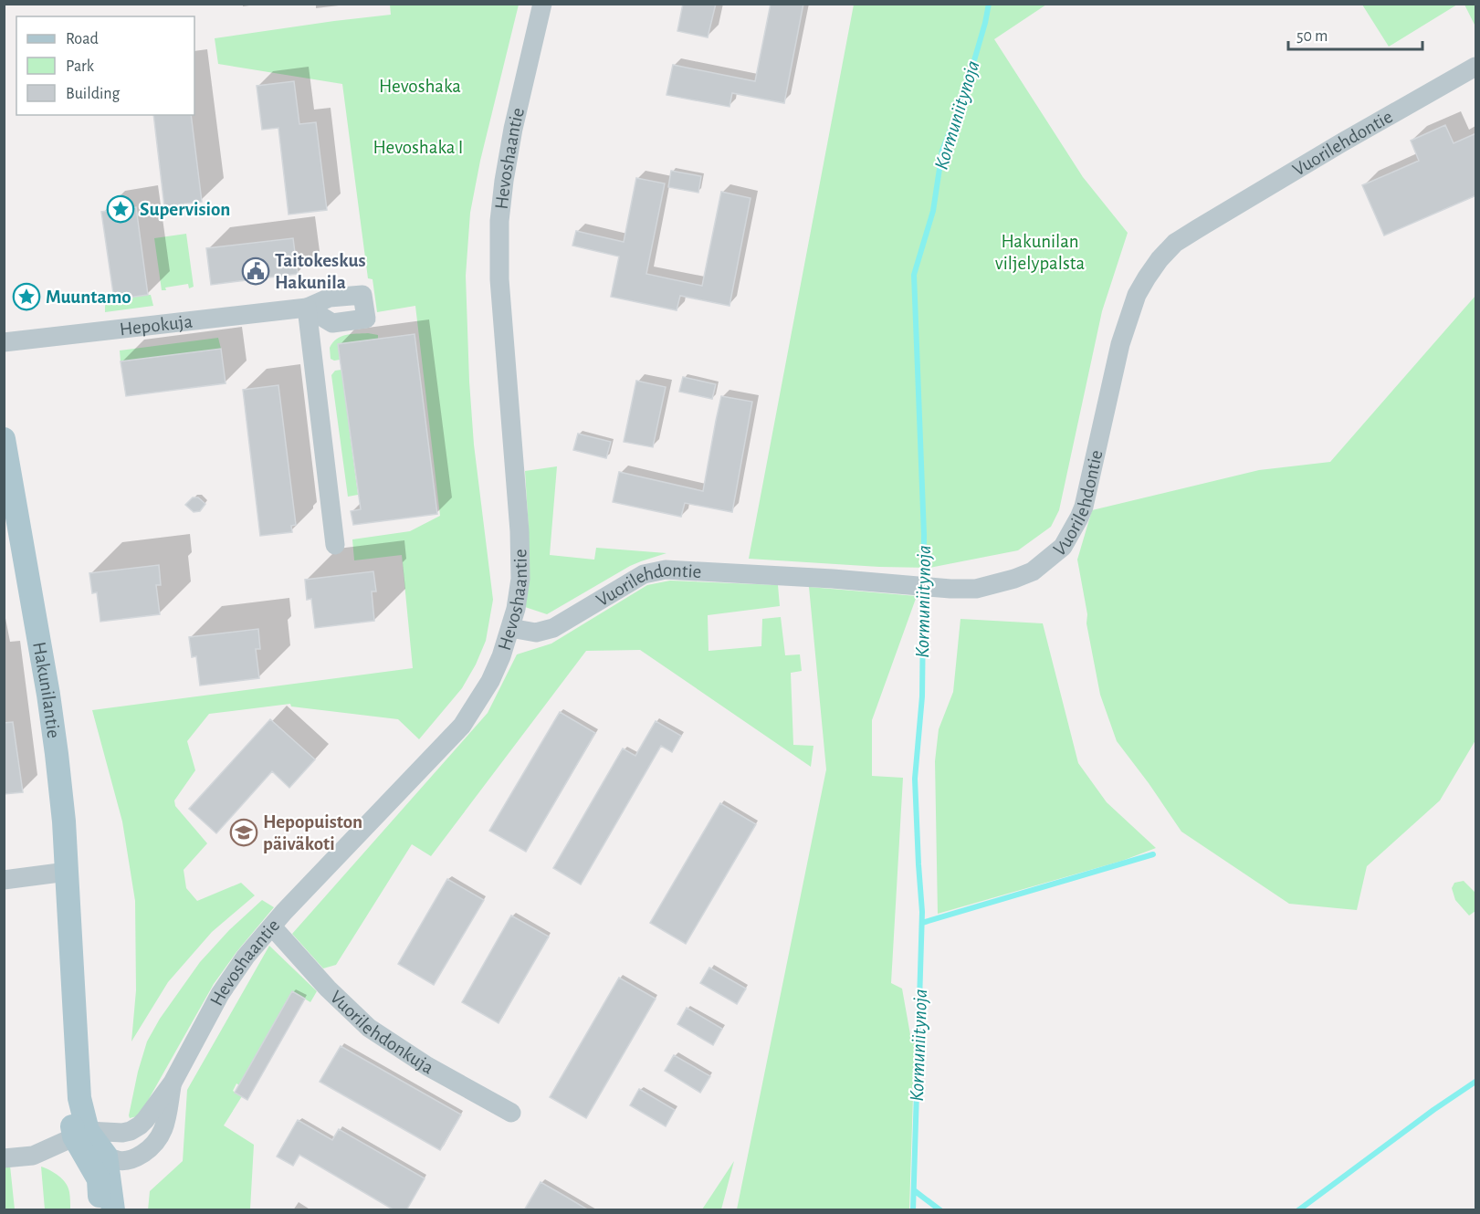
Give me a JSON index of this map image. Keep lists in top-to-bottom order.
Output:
{
  "streets": {
    "main road": ["Hakunilantie"],
    "street": [
      "Vuorilehdontie",
      "Hevoshaantie",
      "Hepokuja",
      "Vuorilehdonkuja"
    ]
  },
  "crossings": [
    ["Vuorilehdontie", "Hevoshaantie"],
    ["Hevoshaantie", "Hakunilantie"],
    ["Hevoshaantie", "Vuorilehdonkuja"]
  ],
  "water": ["Kormuniitynoja"],
  "parks": ["Hevoshaka", "Hevoshaka I", "Hakunilan viljelypalsta"],
  "places": {
    "place": ["Supervision", "Muuntamo"],
    "public building": ["Taitokeskus Hakunila"],
    "school or university": ["Hepopuiston päiväkoti"]
  },
  "legend": ["Road", "Park", "Building"],
  "scale_bar": "50 m"
}
